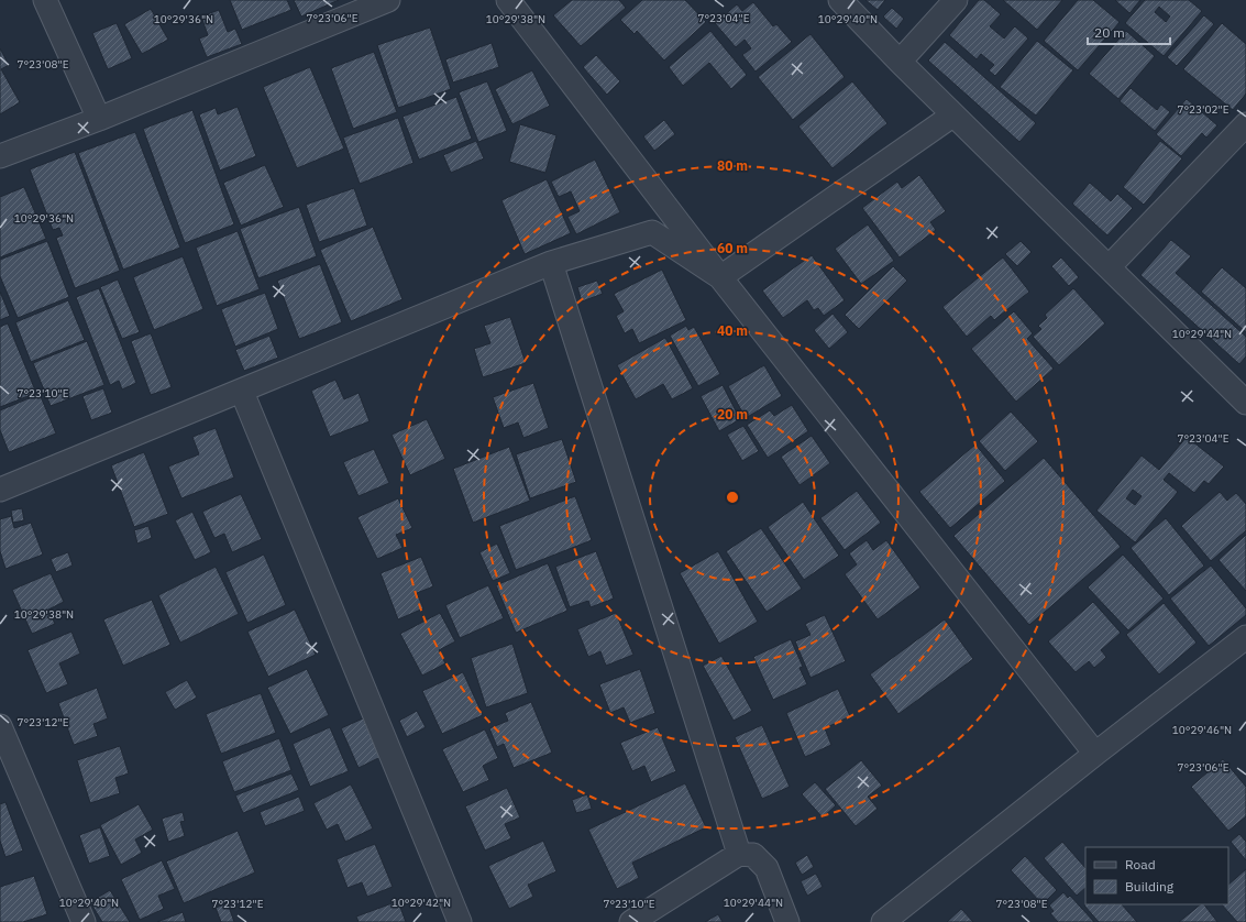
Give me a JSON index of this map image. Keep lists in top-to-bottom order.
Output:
{
  "legend": ["Road", "Building"],
  "scale_bar": "20 m",
  "coordinates": [
    "7°23'04\"E",
    "7°23'06\"E",
    "10°29'36\"N",
    "10°29'38\"N",
    "10°29'40\"N",
    "7°23'08\"E",
    "7°23'02\"E",
    "10°29'44\"N",
    "7°23'10\"E",
    "7°23'12\"E",
    "10°29'46\"N",
    "10°29'42\"N"
  ],
  "rings": [
    "80 m",
    "60 m",
    "40 m",
    "20 m"
  ]
}
